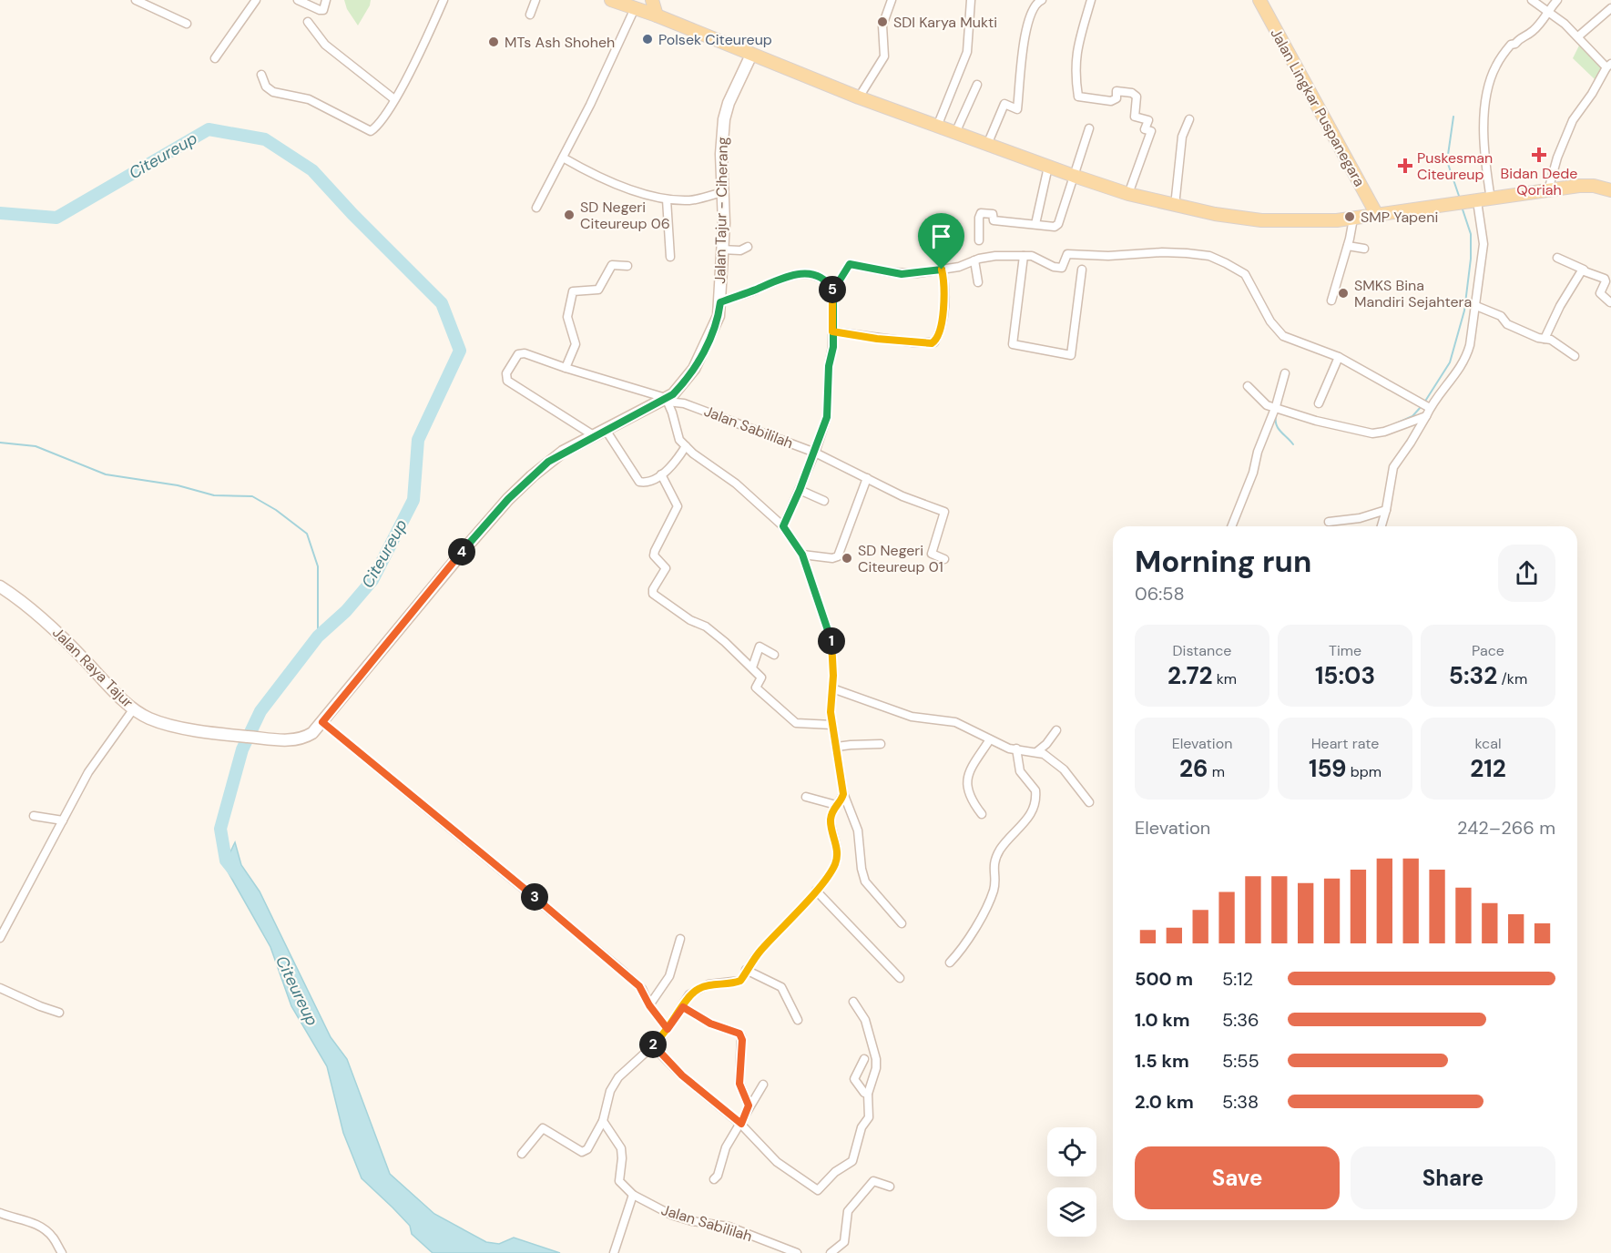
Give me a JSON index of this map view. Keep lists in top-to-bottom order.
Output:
{
  "streets": {
    "main road": ["Jalan Lingkar Puspanegara", "Jalan Tajur - Ciherang", "Jalan Raya Tajur"],
    "street": ["Jalan Sabililah"]
  },
  "crossings": [
    ["Jalan Tajur - Ciherang", "Jalan Sabililah"],
    ["Jalan Tajur - Ciherang", "Jalan Raya Tajur"]
  ],
  "water": ["Citeureup"],
  "places": {
    "other": [
      "SDI Karya Mukti",
      "Polsek Citeureup",
      "MTs Ash Shoheh",
      "SD Negeri Citeureup 06",
      "SMP Yapeni",
      "SMKS Bina Mandiri Sejahtera",
      "SD Negeri Citeureup 01"
    ],
    "health": ["Bidan Dede Qoriah", "Puskesman Citeureup"]
  },
  "page": {
    "pins": [
      "5",
      "4",
      "1",
      "3",
      "2"
    ],
    "heading": ["Morning run", "06:58"],
    "stats": [
      ["Distance", "2.72 km"],
      ["Time", "15:03"],
      ["Pace", "5:32 /km"],
      ["Elevation", "26 m"],
      ["Heart rate", "159 bpm"],
      ["kcal", "212"]
    ],
    "chart": ["Elevation", "242–266 m"],
    "list": [
      {
        "name": "500 m",
        "note": "5:12"
      },
      {
        "name": "1.0 km",
        "note": "5:36"
      },
      {
        "name": "1.5 km",
        "note": "5:55"
      },
      {
        "name": "2.0 km",
        "note": "5:38"
      }
    ],
    "buttons": ["Save", "Share"]
  }
}
